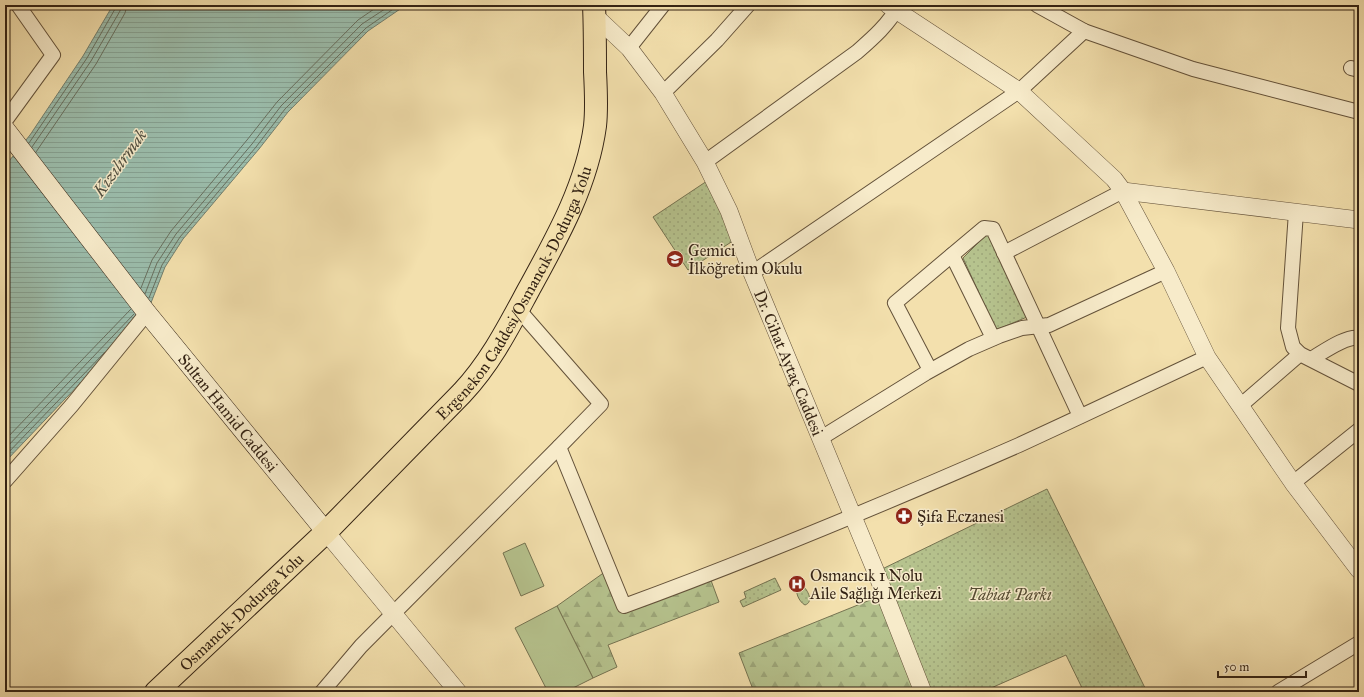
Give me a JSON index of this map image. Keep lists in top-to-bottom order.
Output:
{
  "streets": {
    "main road": ["Ergenekon Caddesi/Osmancık-Dodurga Yolu", "Sultan Hamid Caddesi", "Osmancık-Dodurga Yolu"],
    "street": ["Dr. Cihat Aytaç Caddesi"]
  },
  "crossings": [
    ["Ergenekon Caddesi/Osmancık-Dodurga Yolu", "Dr. Cihat Aytaç Caddesi"],
    ["Ergenekon Caddesi/Osmancık-Dodurga Yolu", "Sultan Hamid Caddesi"],
    ["Ergenekon Caddesi/Osmancık-Dodurga Yolu", "Osmancık-Dodurga Yolu"],
    ["Sultan Hamid Caddesi", "Osmancık-Dodurga Yolu"]
  ],
  "water": ["Kızılırmak"],
  "parks": ["Tabiat Parkı"],
  "places": {
    "school or university": ["Gemici İlköğretim Okulu"],
    "pharmacy": ["Şifa Eczanesi"],
    "hospital": ["Osmancık 1 Nolu Aile Sağlığı Merkezi"]
  },
  "scale_bar": "50 m"
}
